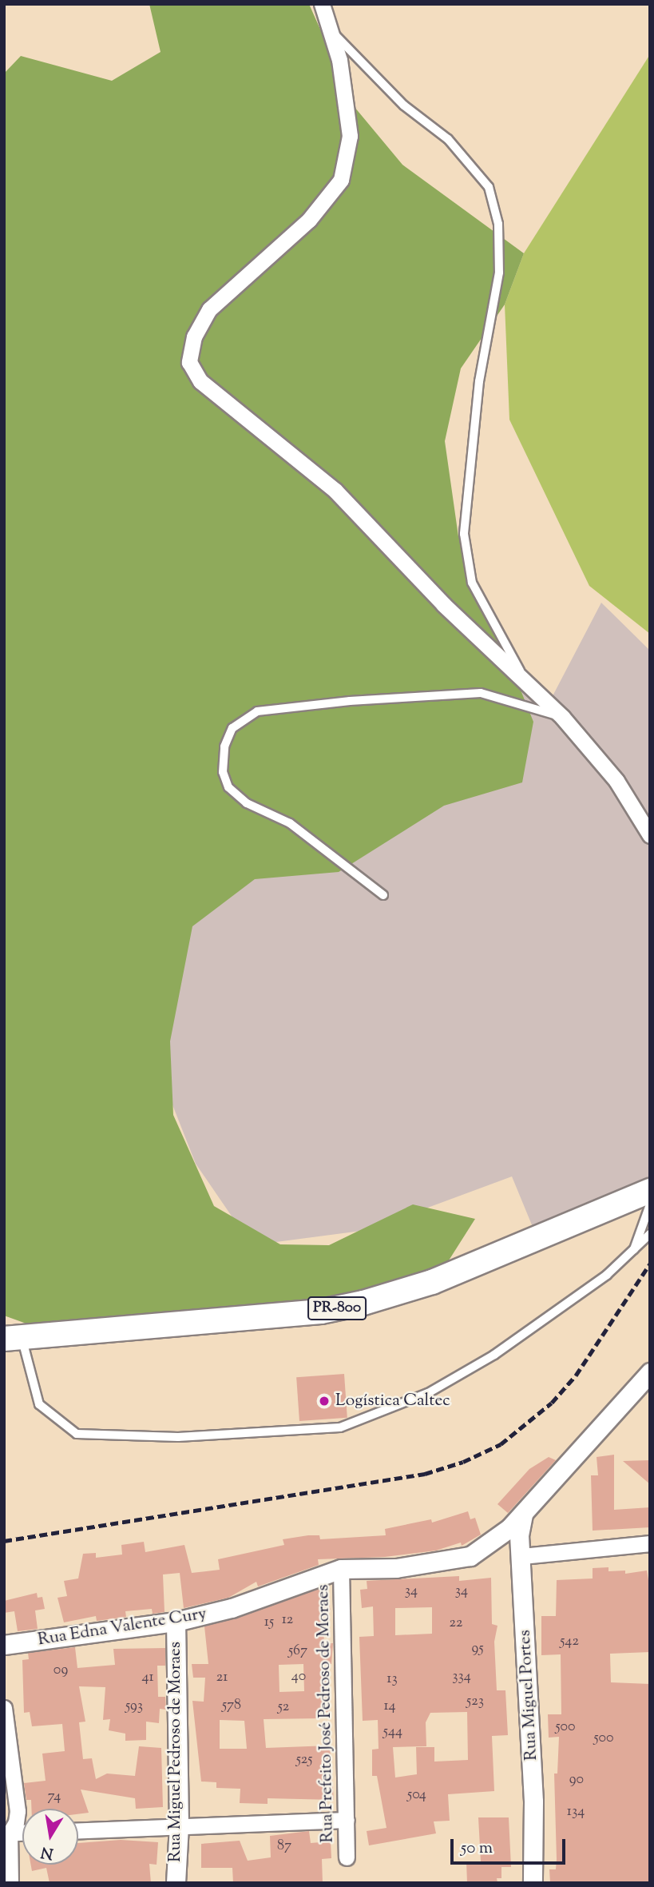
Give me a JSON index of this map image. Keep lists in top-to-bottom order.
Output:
{
  "streets": {
    "main road": ["PR-800"],
    "street": [
      "Rua Edna Valente Cury",
      "Rua Miguel Portes",
      "Rua Prefeito José Pedroso de Moraes",
      "Rua Miguel Pedroso de Moraes"
    ]
  },
  "crossings": [
    ["Rua Edna Valente Cury", "Rua Miguel Portes"],
    ["Rua Edna Valente Cury", "Rua Prefeito José Pedroso de Moraes"],
    ["Rua Edna Valente Cury", "Rua Miguel Pedroso de Moraes"]
  ],
  "places": ["Logística Caltec"],
  "house_numbers": [
    "34",
    "34",
    "12",
    "15",
    "22",
    "542",
    "95",
    "567",
    "09",
    "40",
    "334",
    "41",
    "21",
    "13",
    "523",
    "578",
    "593",
    "14",
    "52",
    "500",
    "544",
    "500",
    "525",
    "90",
    "504",
    "74",
    "134",
    "87"
  ],
  "scale_bar": "50 m",
  "north": "bottom"
}
